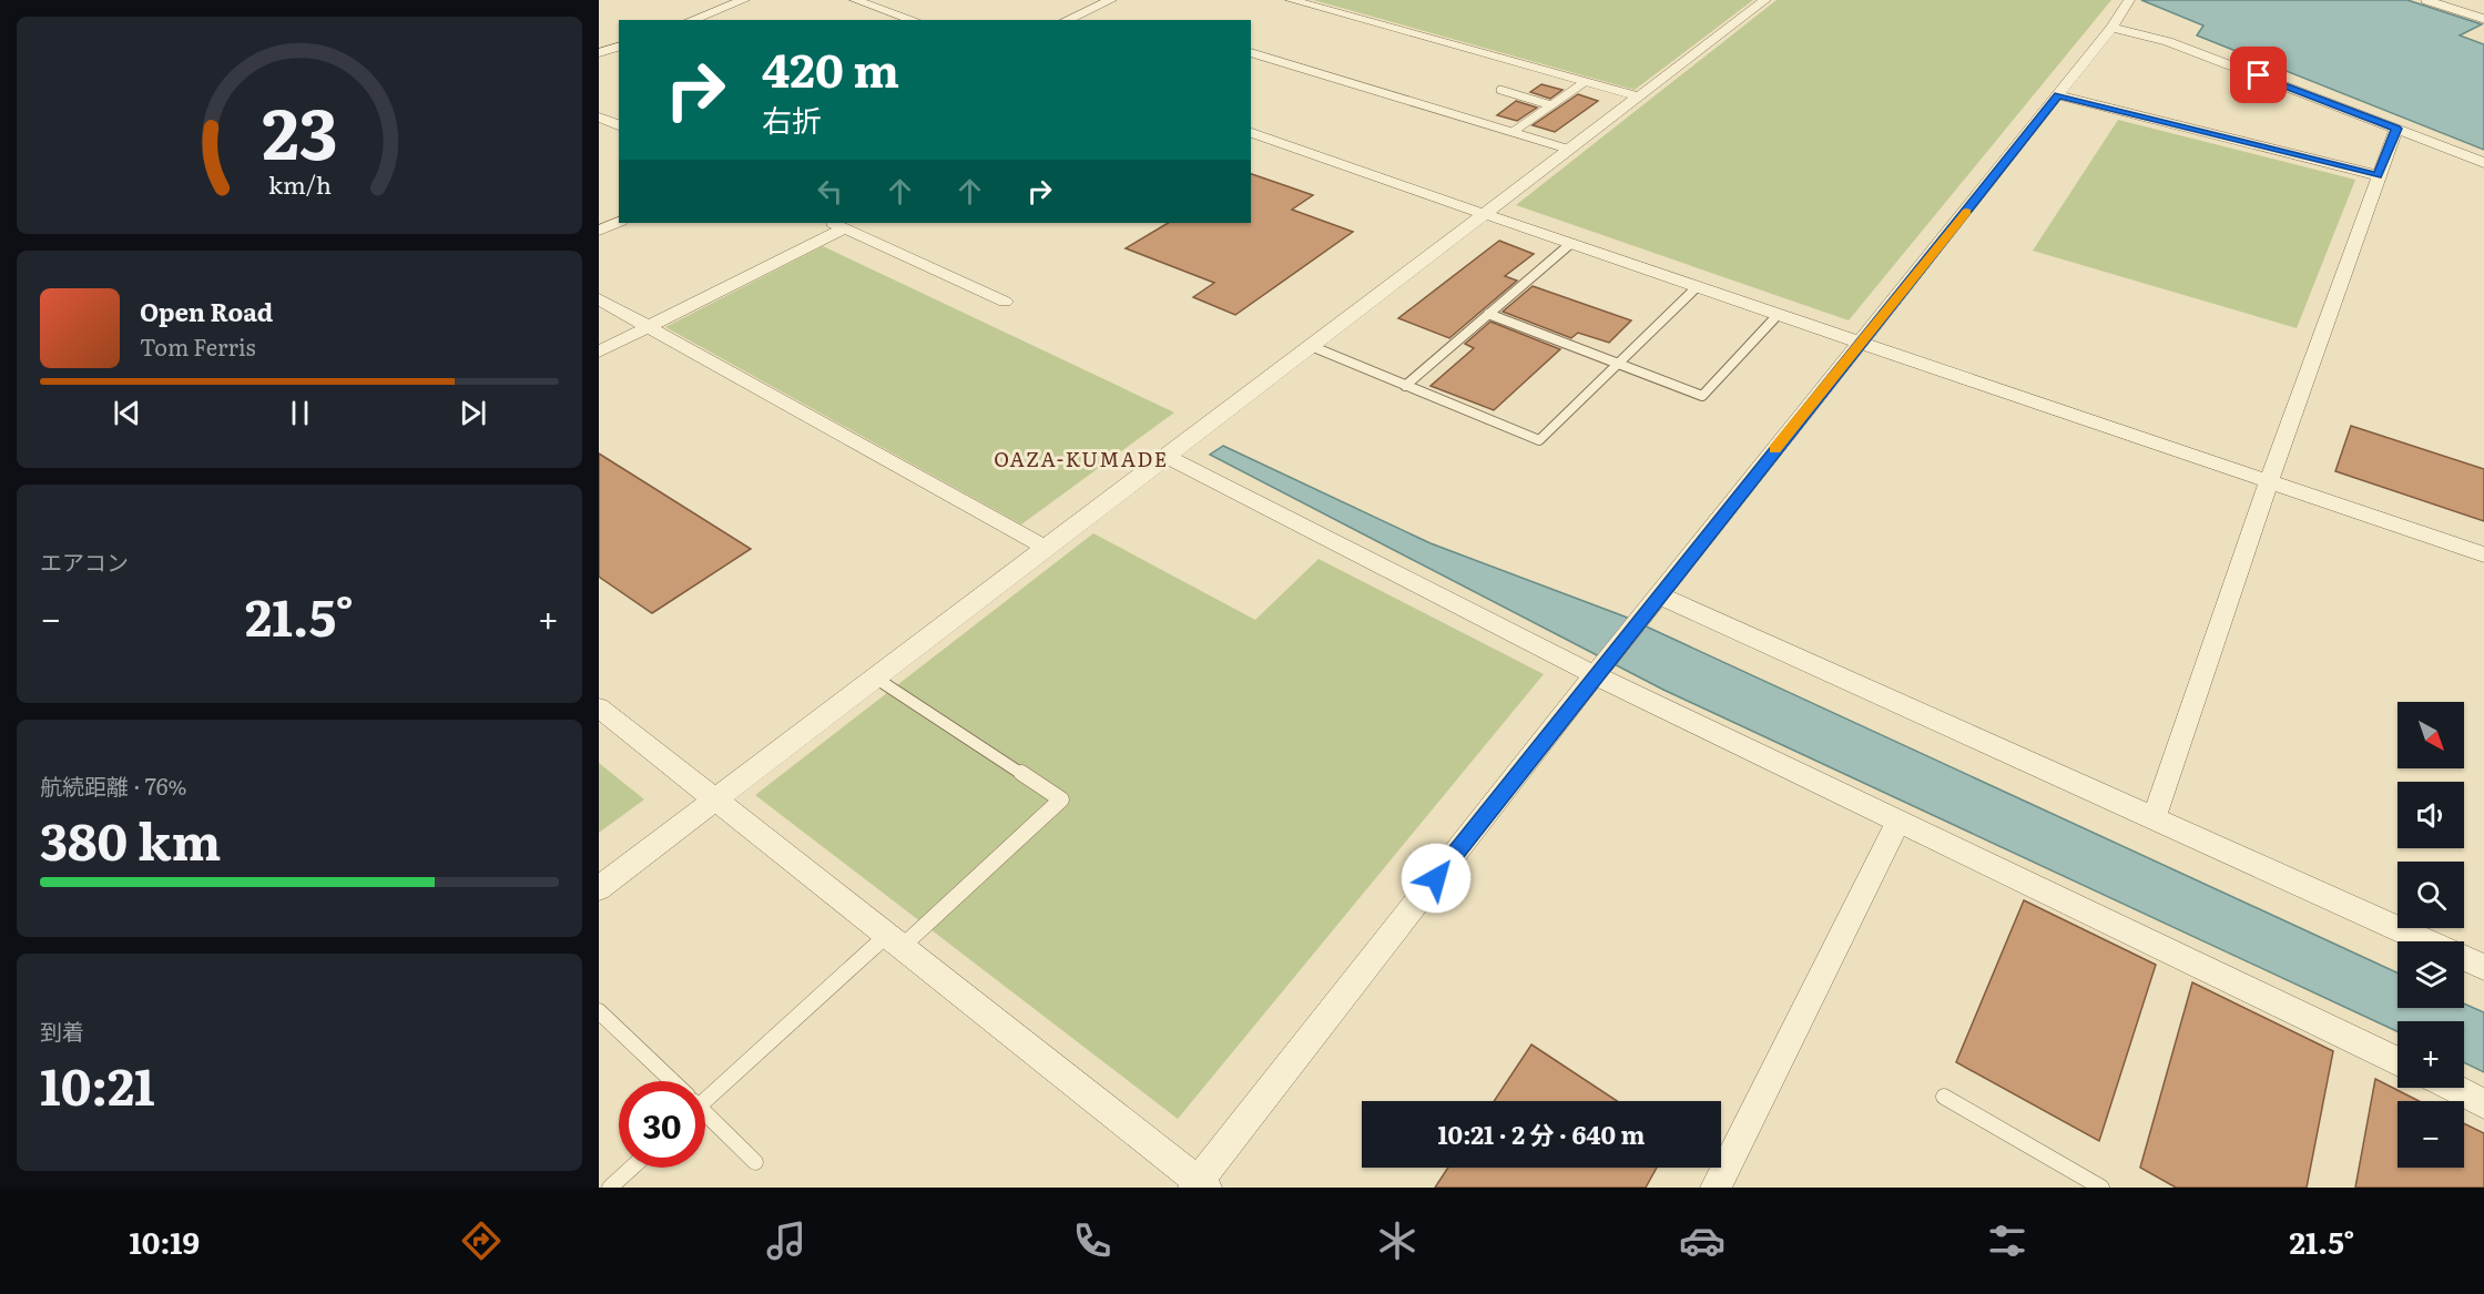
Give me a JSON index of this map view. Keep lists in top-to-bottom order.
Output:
{
  "districts": ["OAZA-KUMADE"],
  "north": "bottom right",
  "page": {
    "turn": ["420 m", "右折"],
    "song": ["Open Road", "Tom Ferris"],
    "tile": [
      "エアコン",
      ["航続距離 · 76%", "380 km"],
      ["到着", "10:21"]
    ],
    "heat": ["−", "21.5°", "+"],
    "map_buttons": ["+", "−"],
    "limit": "30",
    "trip": "10:21 · 2 分 · 640 m",
    "tabs": ["10:19", "21.5°"],
    "gauge": ["23", "km/h"]
  }
}
